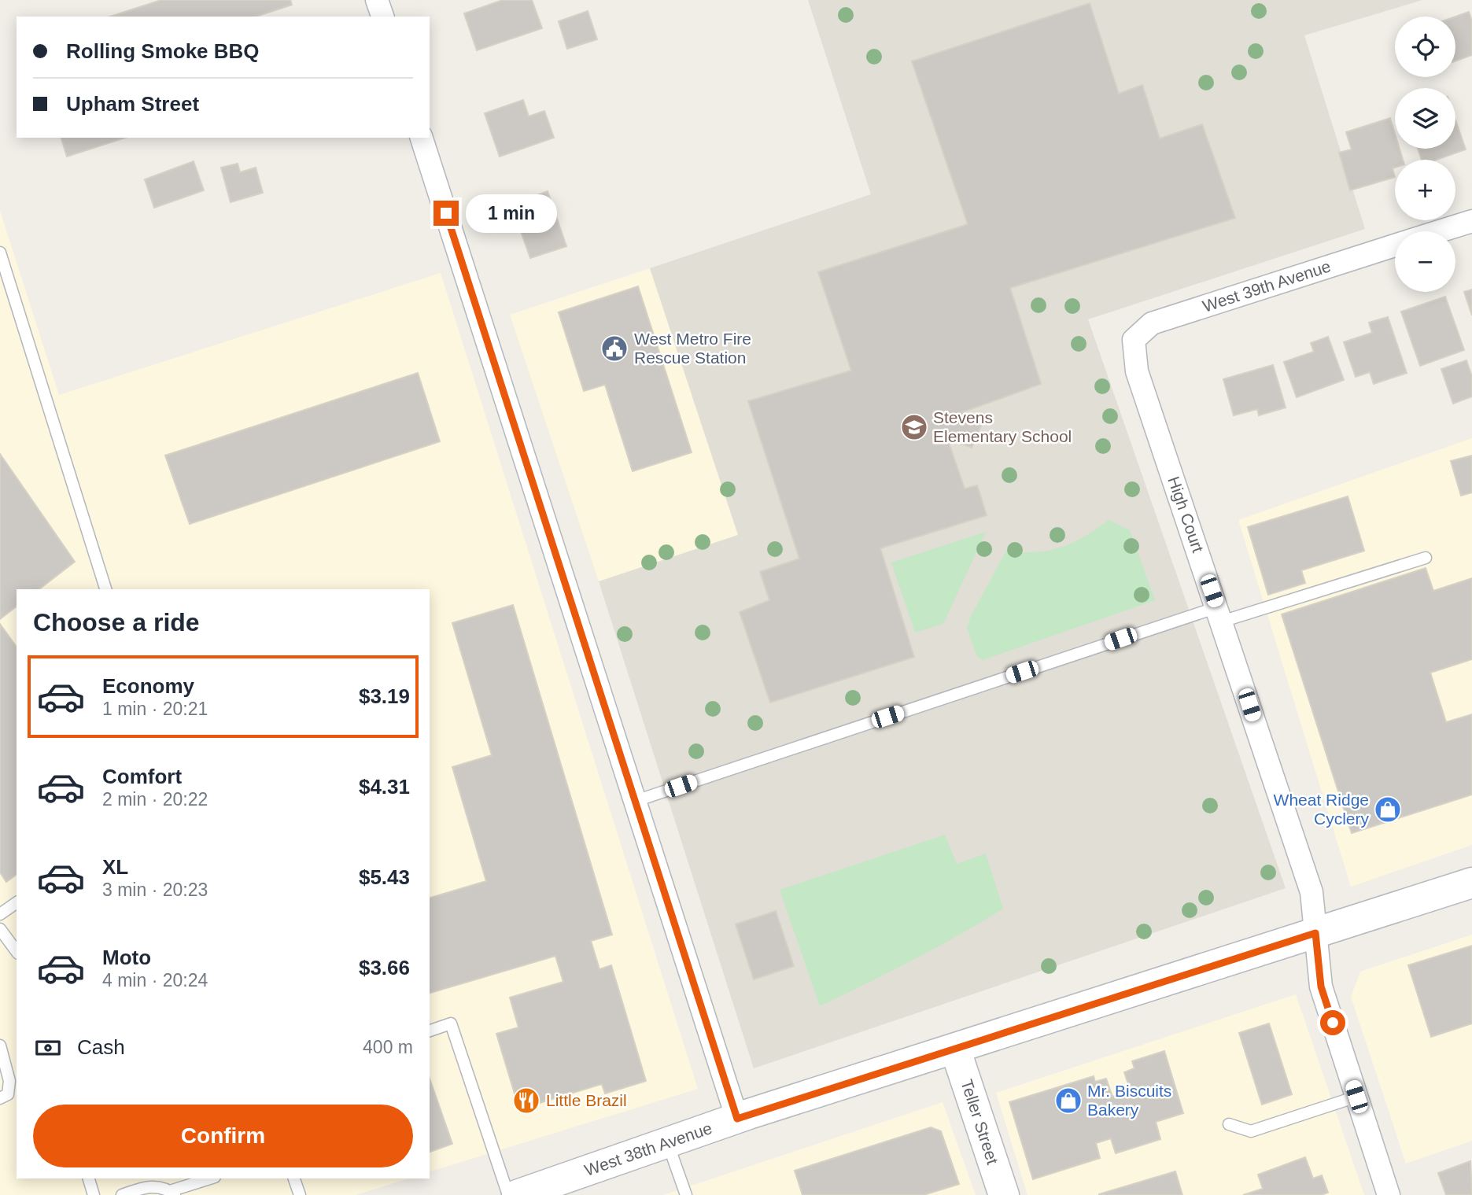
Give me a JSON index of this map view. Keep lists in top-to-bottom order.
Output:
{
  "streets": {
    "main road": ["Teller Street", "West 38th Avenue"],
    "street": ["West 39th Avenue", "High Court"]
  },
  "crossings": [
    ["West 39th Avenue", "High Court"],
    ["High Court", "West 38th Avenue"],
    ["Teller Street", "West 38th Avenue"]
  ],
  "places": {
    "public building": ["West Metro Fire Rescue Station"],
    "school or university": ["Stevens Elementary School"],
    "shop": ["Wheat Ridge Cyclery", "Mr. Biscuits Bakery"],
    "restaurant": ["Little Brazil"]
  },
  "page": {
    "map_buttons": ["+", "−"],
    "banner": ["Rolling Smoke BBQ", "Upham Street"],
    "bubble": "1 min",
    "heading": "Choose a ride",
    "list": [
      {
        "name": "Economy",
        "note": "1 min · 20:21",
        "value": "$3.19"
      },
      {
        "name": "Comfort",
        "note": "2 min · 20:22",
        "value": "$4.31"
      },
      {
        "name": "XL",
        "note": "3 min · 20:23",
        "value": "$5.43"
      },
      {
        "name": "Moto",
        "note": "4 min · 20:24",
        "value": "$3.66"
      }
    ],
    "pay": ["Cash", "400 m"],
    "buttons": "Confirm"
  }
}
